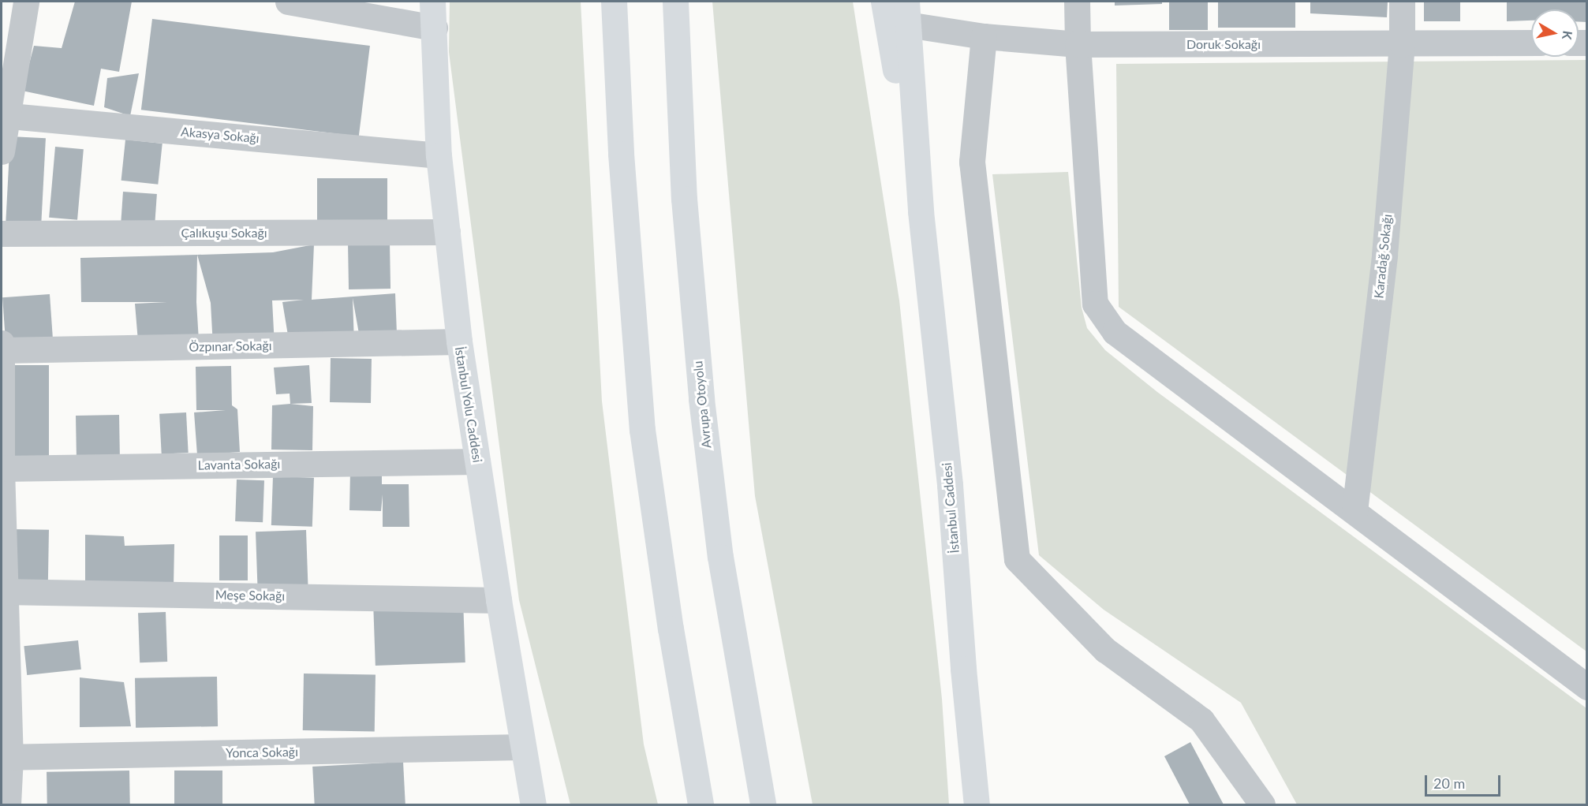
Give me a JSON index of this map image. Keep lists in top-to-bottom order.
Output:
{
  "streets": {
    "main road": ["İstanbul Yolu Caddesi", "Avrupa Otoyolu", "İstanbul Caddesi"],
    "street": [
      "Doruk Sokağı",
      "Akasya Sokağı",
      "Çalıkuşu Sokağı",
      "Karadağ Sokağı",
      "Özpınar Sokağı",
      "Lavanta Sokağı",
      "Meşe Sokağı",
      "Yonca Sokağı"
    ]
  },
  "crossings": [
    ["Doruk Sokağı", "Karadağ Sokağı"],
    ["Akasya Sokağı", "İstanbul Yolu Caddesi"],
    ["Çalıkuşu Sokağı", "İstanbul Yolu Caddesi"],
    ["Özpınar Sokağı", "İstanbul Yolu Caddesi"],
    ["İstanbul Yolu Caddesi", "Lavanta Sokağı"],
    ["İstanbul Yolu Caddesi", "Meşe Sokağı"],
    ["İstanbul Yolu Caddesi", "Yonca Sokağı"]
  ],
  "scale_bar": "20 m",
  "north": "right"
}
